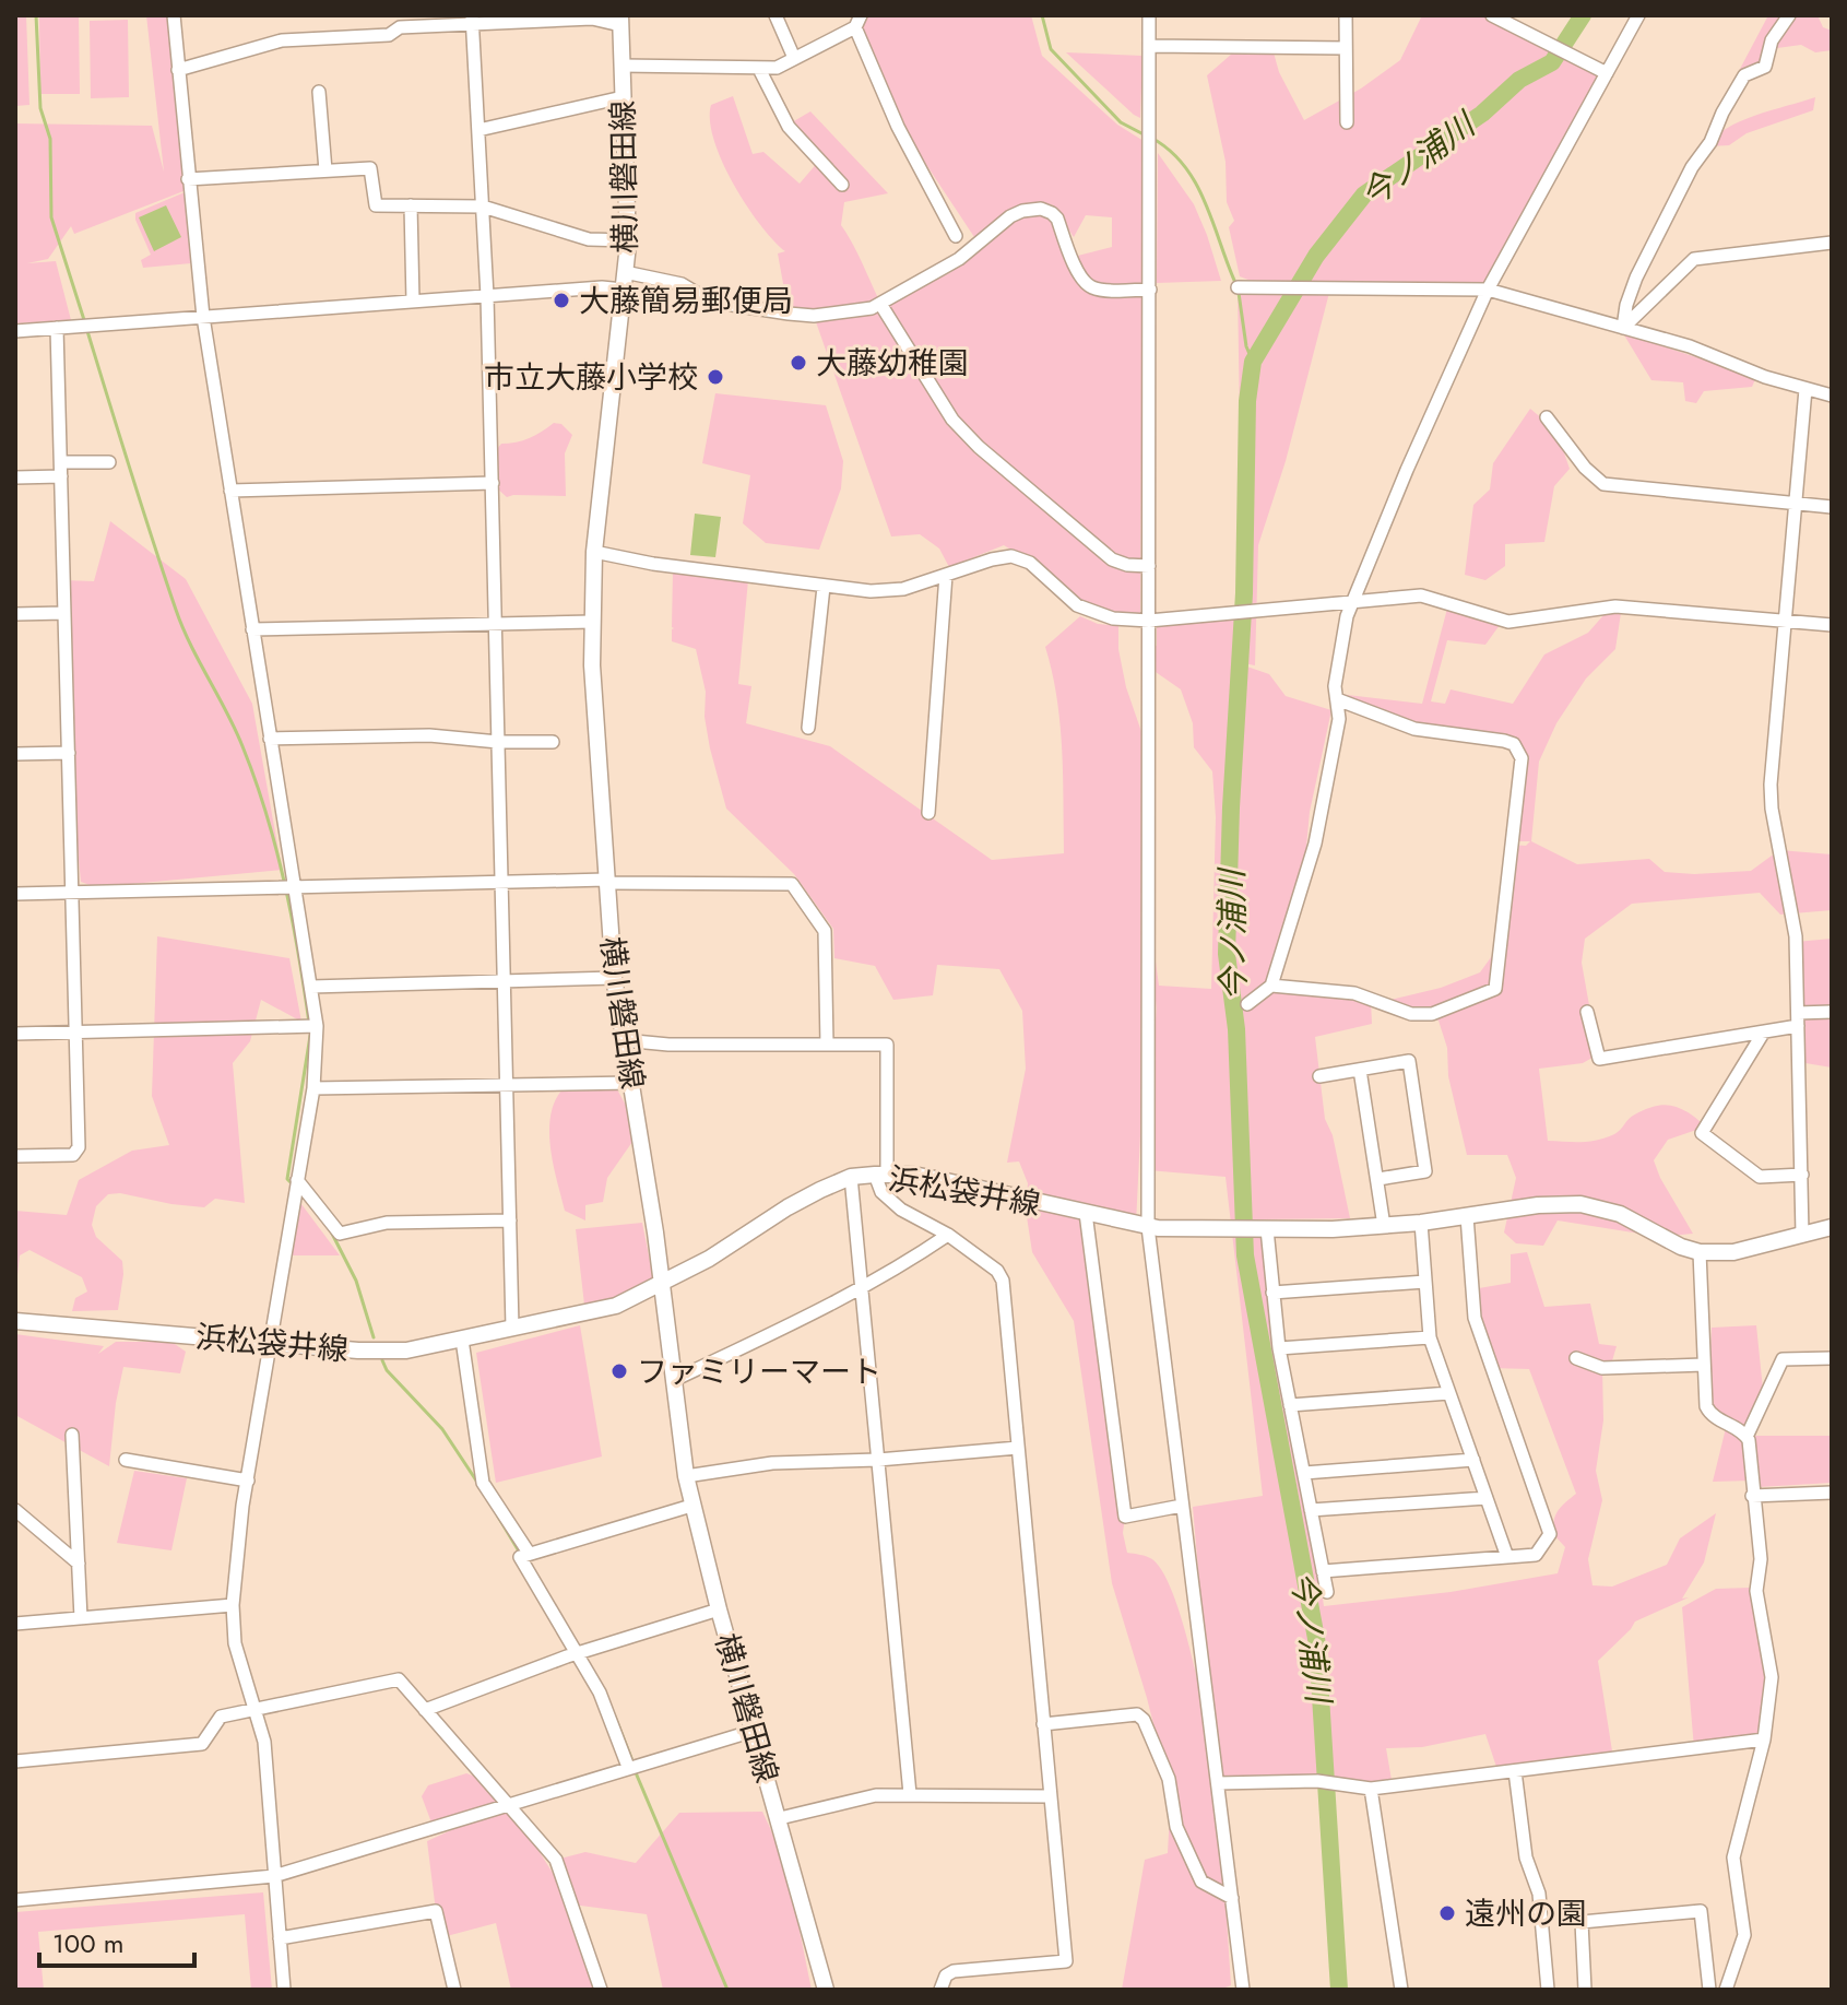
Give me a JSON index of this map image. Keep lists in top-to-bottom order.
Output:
{
  "streets": {
    "main road": ["横川磐田線", "浜松袋井線"]
  },
  "crossings": [
    ["横川磐田線", "浜松袋井線"]
  ],
  "water": ["今ノ浦川"],
  "places": [
    "大藤簡易郵便局",
    "大藤幼稚園",
    "市立大藤小学校",
    "ファミリーマート",
    "遠州の園"
  ],
  "scale_bar": "100 m"
}
